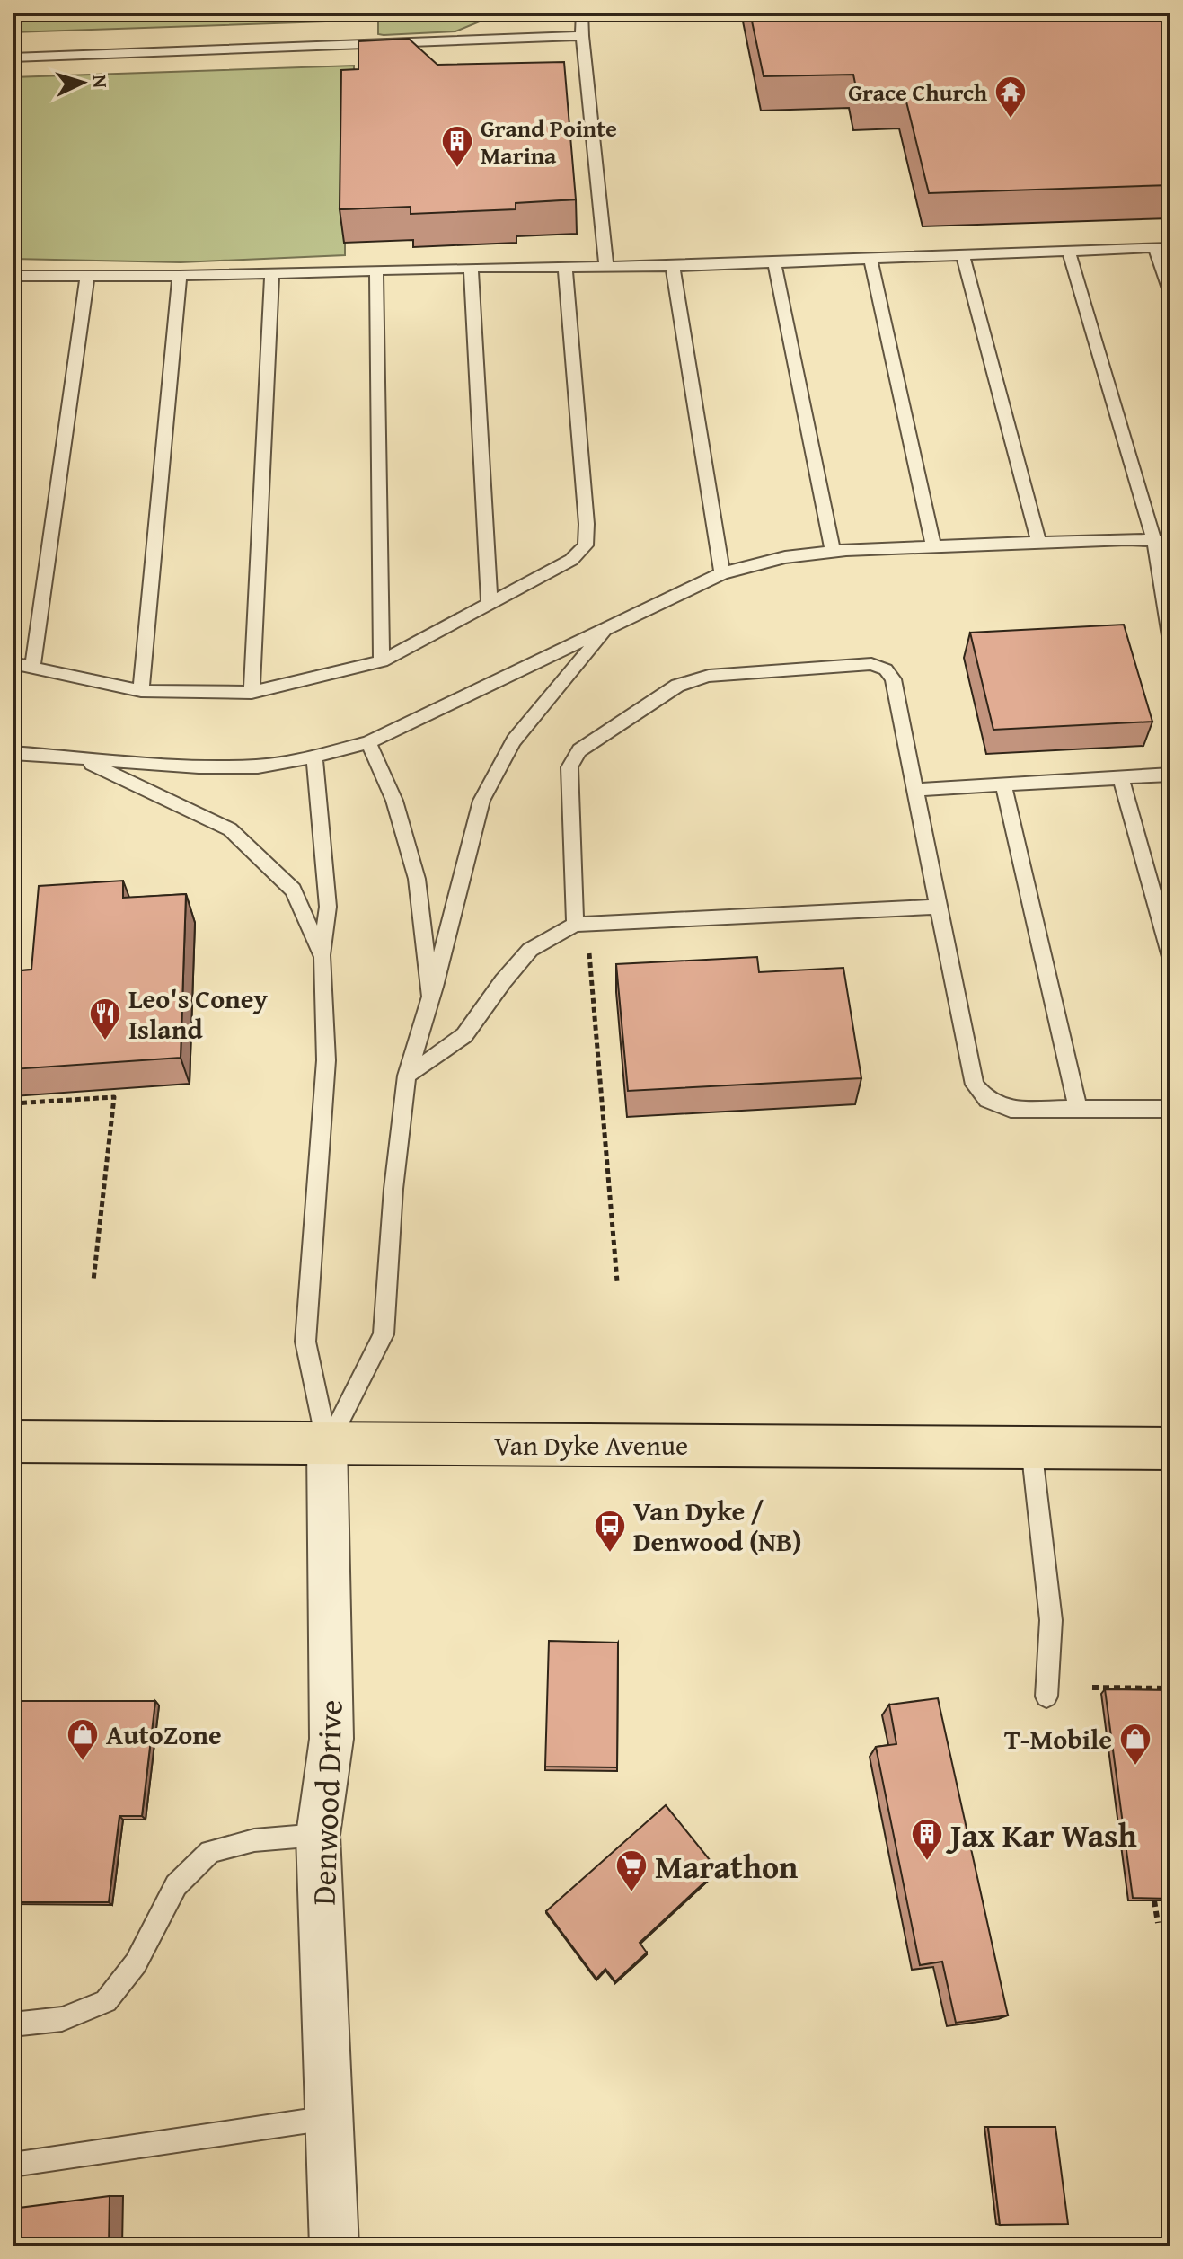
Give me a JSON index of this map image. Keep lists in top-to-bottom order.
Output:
{
  "streets": {
    "main road": ["Van Dyke Avenue"],
    "street": ["Denwood Drive"]
  },
  "crossings": [
    ["Van Dyke Avenue", "Denwood Drive"]
  ],
  "places": {
    "temple": ["Grace Church"],
    "building": ["Grand Pointe Marina", "Jax Kar Wash"],
    "restaurant": ["Leo's Coney Island"],
    "bus stop": ["Van Dyke / Denwood (NB)"],
    "shop": ["AutoZone", "T-Mobile"],
    "supermarket": ["Marathon"]
  },
  "north": "right"
}
